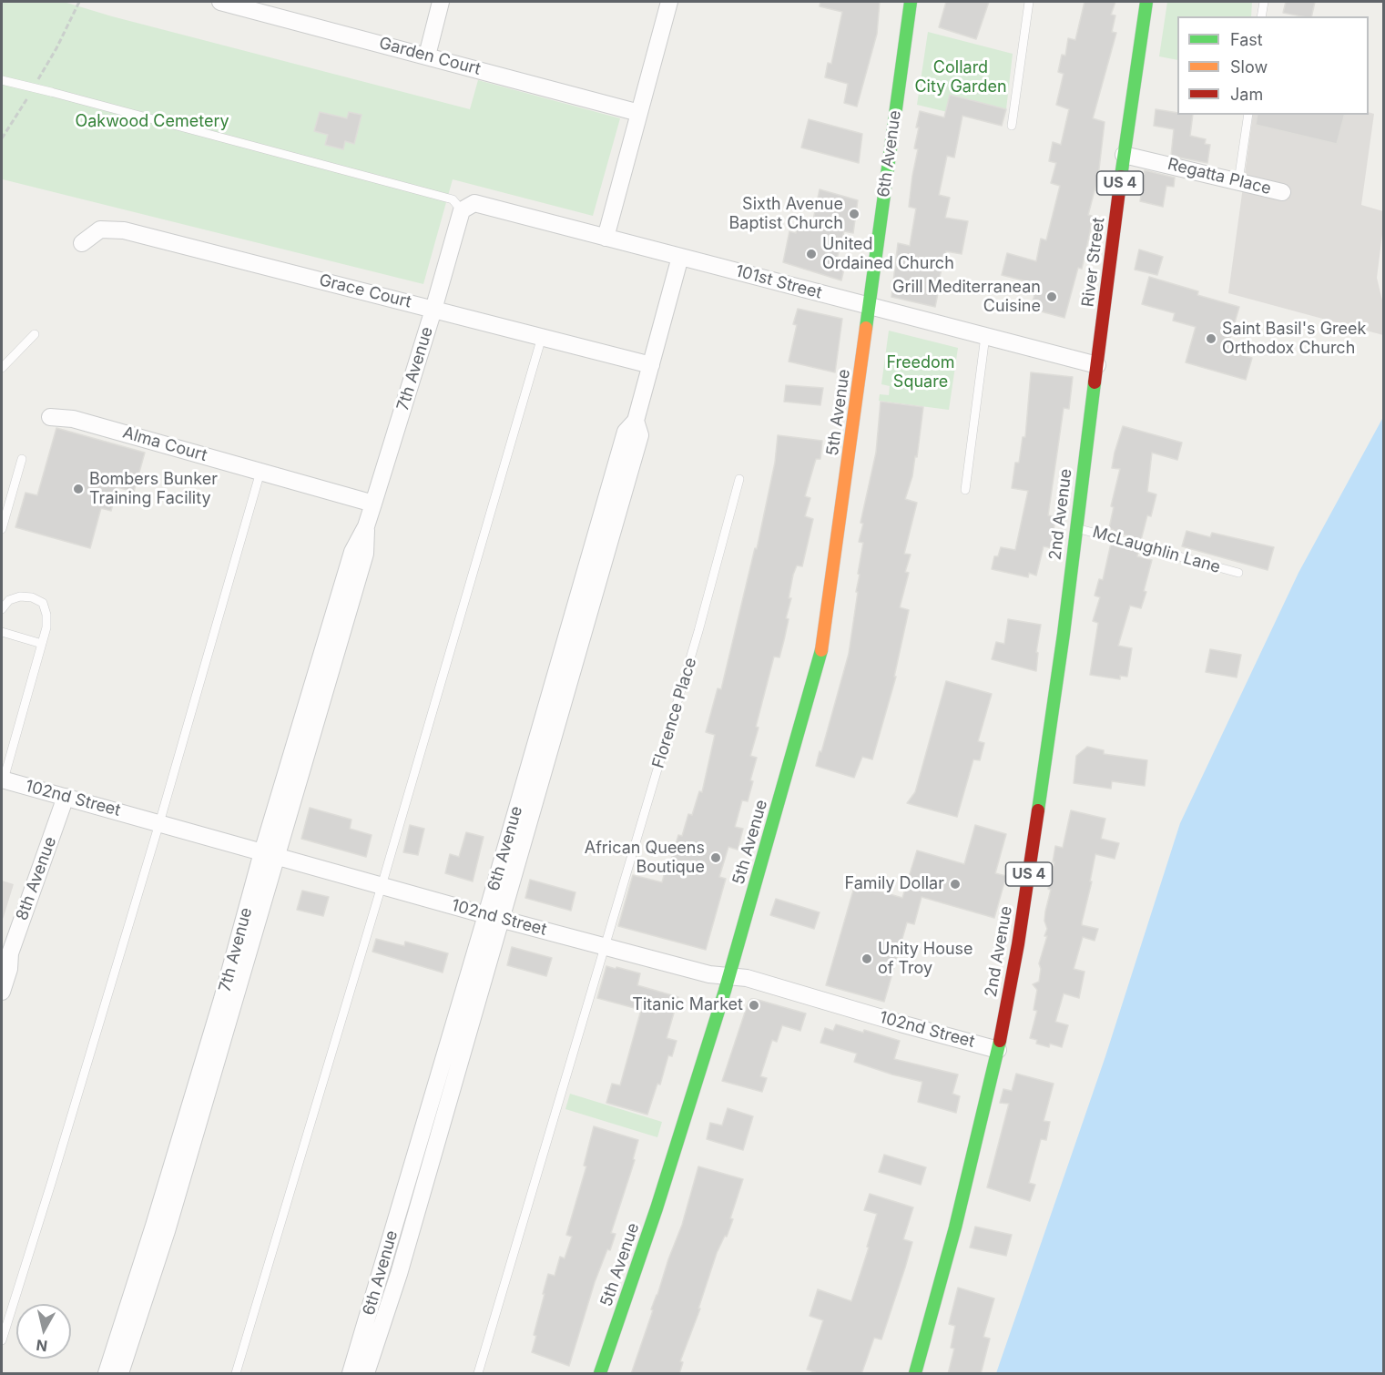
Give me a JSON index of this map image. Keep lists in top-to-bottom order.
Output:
{
  "streets": {
    "street": [
      "Garden Court",
      "6th Avenue",
      "Regatta Place",
      "US 4",
      "River Street",
      "101st Street",
      "Grace Court",
      "7th Avenue",
      "5th Avenue",
      "Alma Court",
      "2nd Avenue",
      "102nd Street",
      "8th Avenue"
    ],
    "lane": ["McLaughlin Lane", "Florence Place"]
  },
  "crossings": [
    ["6th Avenue", "101st Street"],
    ["6th Avenue", "Grace Court"],
    ["6th Avenue", "5th Avenue"],
    ["6th Avenue", "102nd Street"],
    ["Regatta Place", "River Street"],
    ["River Street", "101st Street"],
    ["River Street", "2nd Avenue"],
    ["101st Street", "7th Avenue"],
    ["101st Street", "5th Avenue"],
    ["101st Street", "2nd Avenue"],
    ["Grace Court", "7th Avenue"],
    ["7th Avenue", "Alma Court"],
    ["7th Avenue", "102nd Street"],
    ["5th Avenue", "102nd Street"],
    ["2nd Avenue", "McLaughlin Lane"],
    ["2nd Avenue", "102nd Street"],
    ["Florence Place", "102nd Street"],
    ["102nd Street", "8th Avenue"]
  ],
  "parks": ["Collard City Garden", "Oakwood Cemetery", "Freedom Square"],
  "places": [
    "Sixth Avenue Baptist Church",
    "United Ordained Church",
    "Grill Mediterranean Cuisine",
    "Saint Basil's Greek Orthodox Church",
    "Bombers Bunker Training Facility",
    "African Queens Boutique",
    "Family Dollar",
    "Unity House of Troy",
    "Titanic Market"
  ],
  "legend": ["Fast", "Slow", "Jam"],
  "north": "bottom"
}
